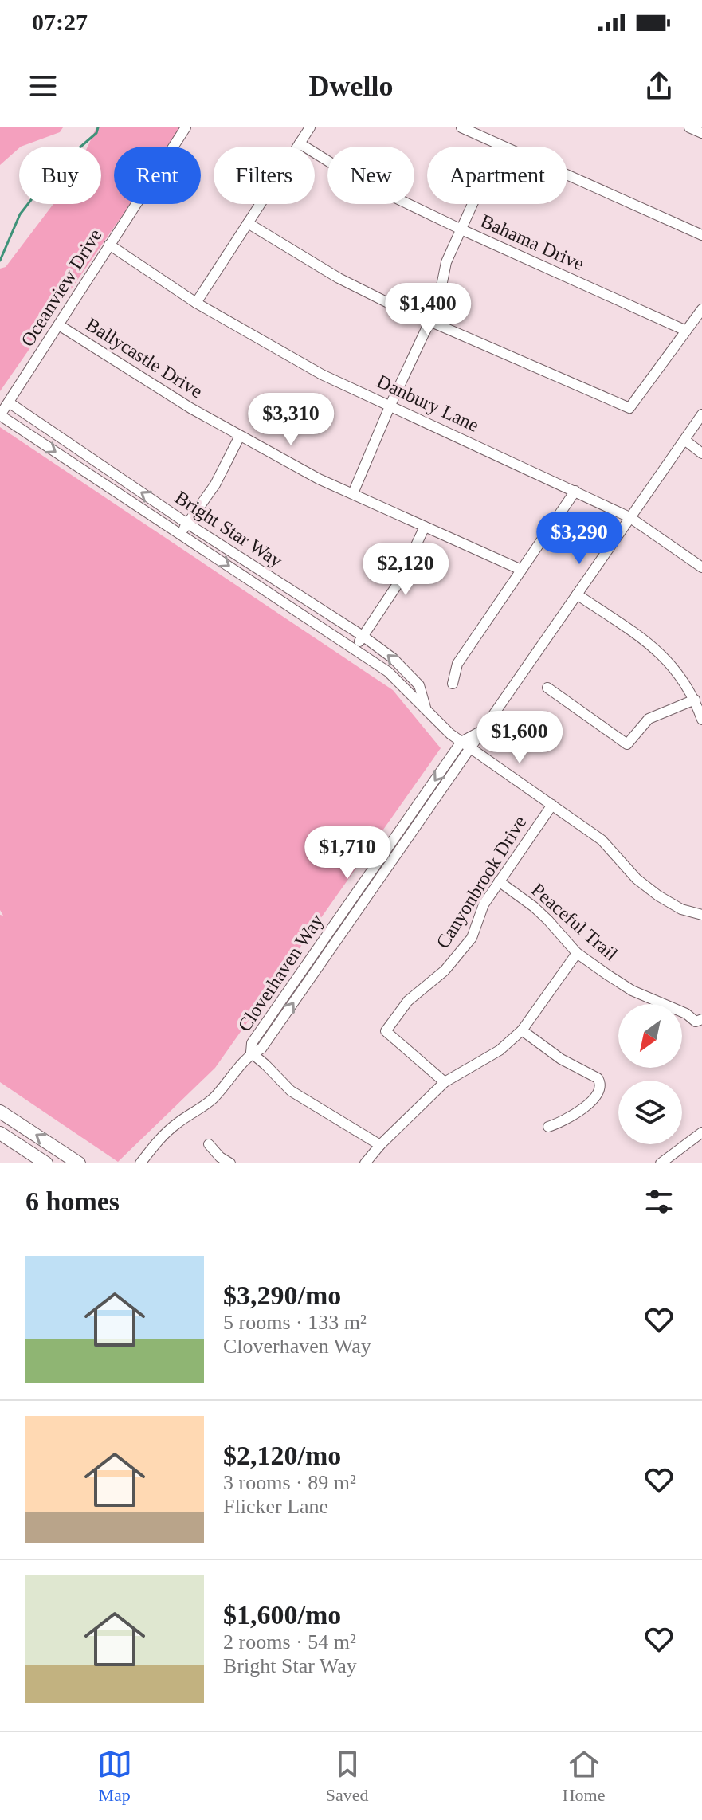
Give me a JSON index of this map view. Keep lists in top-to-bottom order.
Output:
{
  "streets": {
    "street": [
      "Bahama Drive",
      "Oceanview Drive",
      "Ballycastle Drive",
      "Danbury Lane",
      "Bright Star Way",
      "Canyonbrook Drive",
      "Peaceful Trail",
      "Cloverhaven Way"
    ]
  },
  "crossings": [
    ["Oceanview Drive", "Ballycastle Drive"],
    ["Oceanview Drive", "Danbury Lane"],
    ["Oceanview Drive", "Bright Star Way"],
    ["Danbury Lane", "Cloverhaven Way"],
    ["Bright Star Way", "Canyonbrook Drive"],
    ["Bright Star Way", "Cloverhaven Way"],
    ["Canyonbrook Drive", "Peaceful Trail"]
  ],
  "north": "bottom left",
  "page": {
    "status": "07:27",
    "header": "Dwello",
    "chip": [
      "Buy",
      "Rent",
      "Filters",
      "New",
      "Apartment"
    ],
    "price": [
      "$1,400",
      "$3,310",
      "$3,290",
      "$2,120",
      "$1,600",
      "$1,710"
    ],
    "heading": "6 homes",
    "list": [
      {
        "name": "$3,290/mo",
        "note": "5 rooms · 133 m² · Cloverhaven Way"
      },
      {
        "name": "$2,120/mo",
        "note": "3 rooms · 89 m² · Flicker Lane"
      },
      {
        "name": "$1,600/mo",
        "note": "2 rooms · 54 m² · Bright Star Way"
      }
    ],
    "tabs": ["Map", "Saved", "Home"]
  }
}
